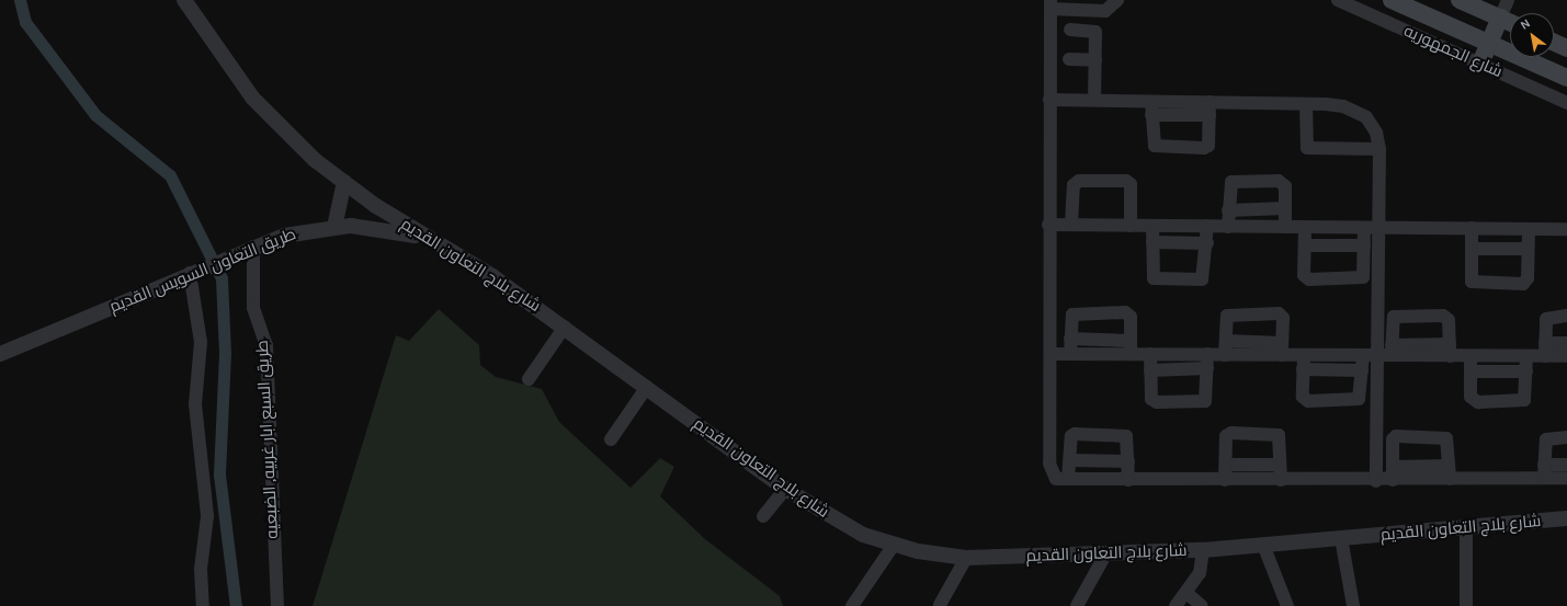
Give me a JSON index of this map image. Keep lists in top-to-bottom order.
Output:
{
  "streets": {
    "street": [
      "شارع الجمهوريه",
      "شارع بلاج التعاون القديم",
      "طريق التعاون السويس القديم",
      "طريق السبع ابار غربيه, الضبعيه"
    ]
  },
  "crossings": [
    ["شارع بلاج التعاون القديم", "طريق التعاون السويس القديم"],
    ["طريق التعاون السويس القديم", "طريق السبع ابار غربيه, الضبعيه"]
  ],
  "north": "top left"
}
